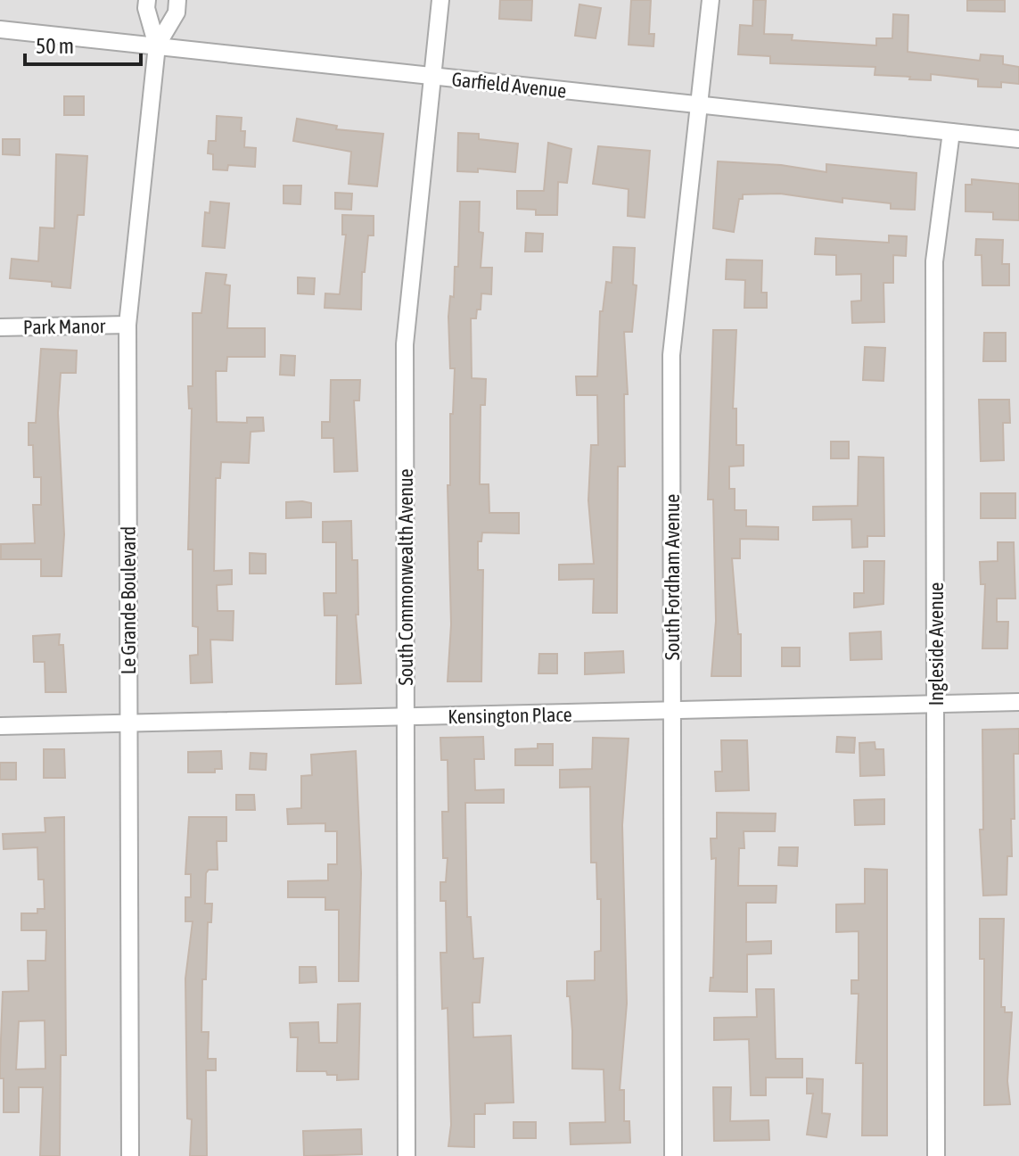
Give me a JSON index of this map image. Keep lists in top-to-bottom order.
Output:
{
  "streets": {
    "street": [
      "Garfield Avenue",
      "Park Manor",
      "South Commonwealth Avenue",
      "South Fordham Avenue",
      "Le Grande Boulevard",
      "Ingleside Avenue",
      "Kensington Place"
    ]
  },
  "crossings": [
    ["Garfield Avenue", "South Commonwealth Avenue"],
    ["Garfield Avenue", "South Fordham Avenue"],
    ["Garfield Avenue", "Le Grande Boulevard"],
    ["Garfield Avenue", "Ingleside Avenue"],
    ["Park Manor", "Le Grande Boulevard"],
    ["South Commonwealth Avenue", "Kensington Place"],
    ["South Fordham Avenue", "Kensington Place"],
    ["Le Grande Boulevard", "Kensington Place"],
    ["Ingleside Avenue", "Kensington Place"]
  ],
  "scale_bar": "50 m"
}
